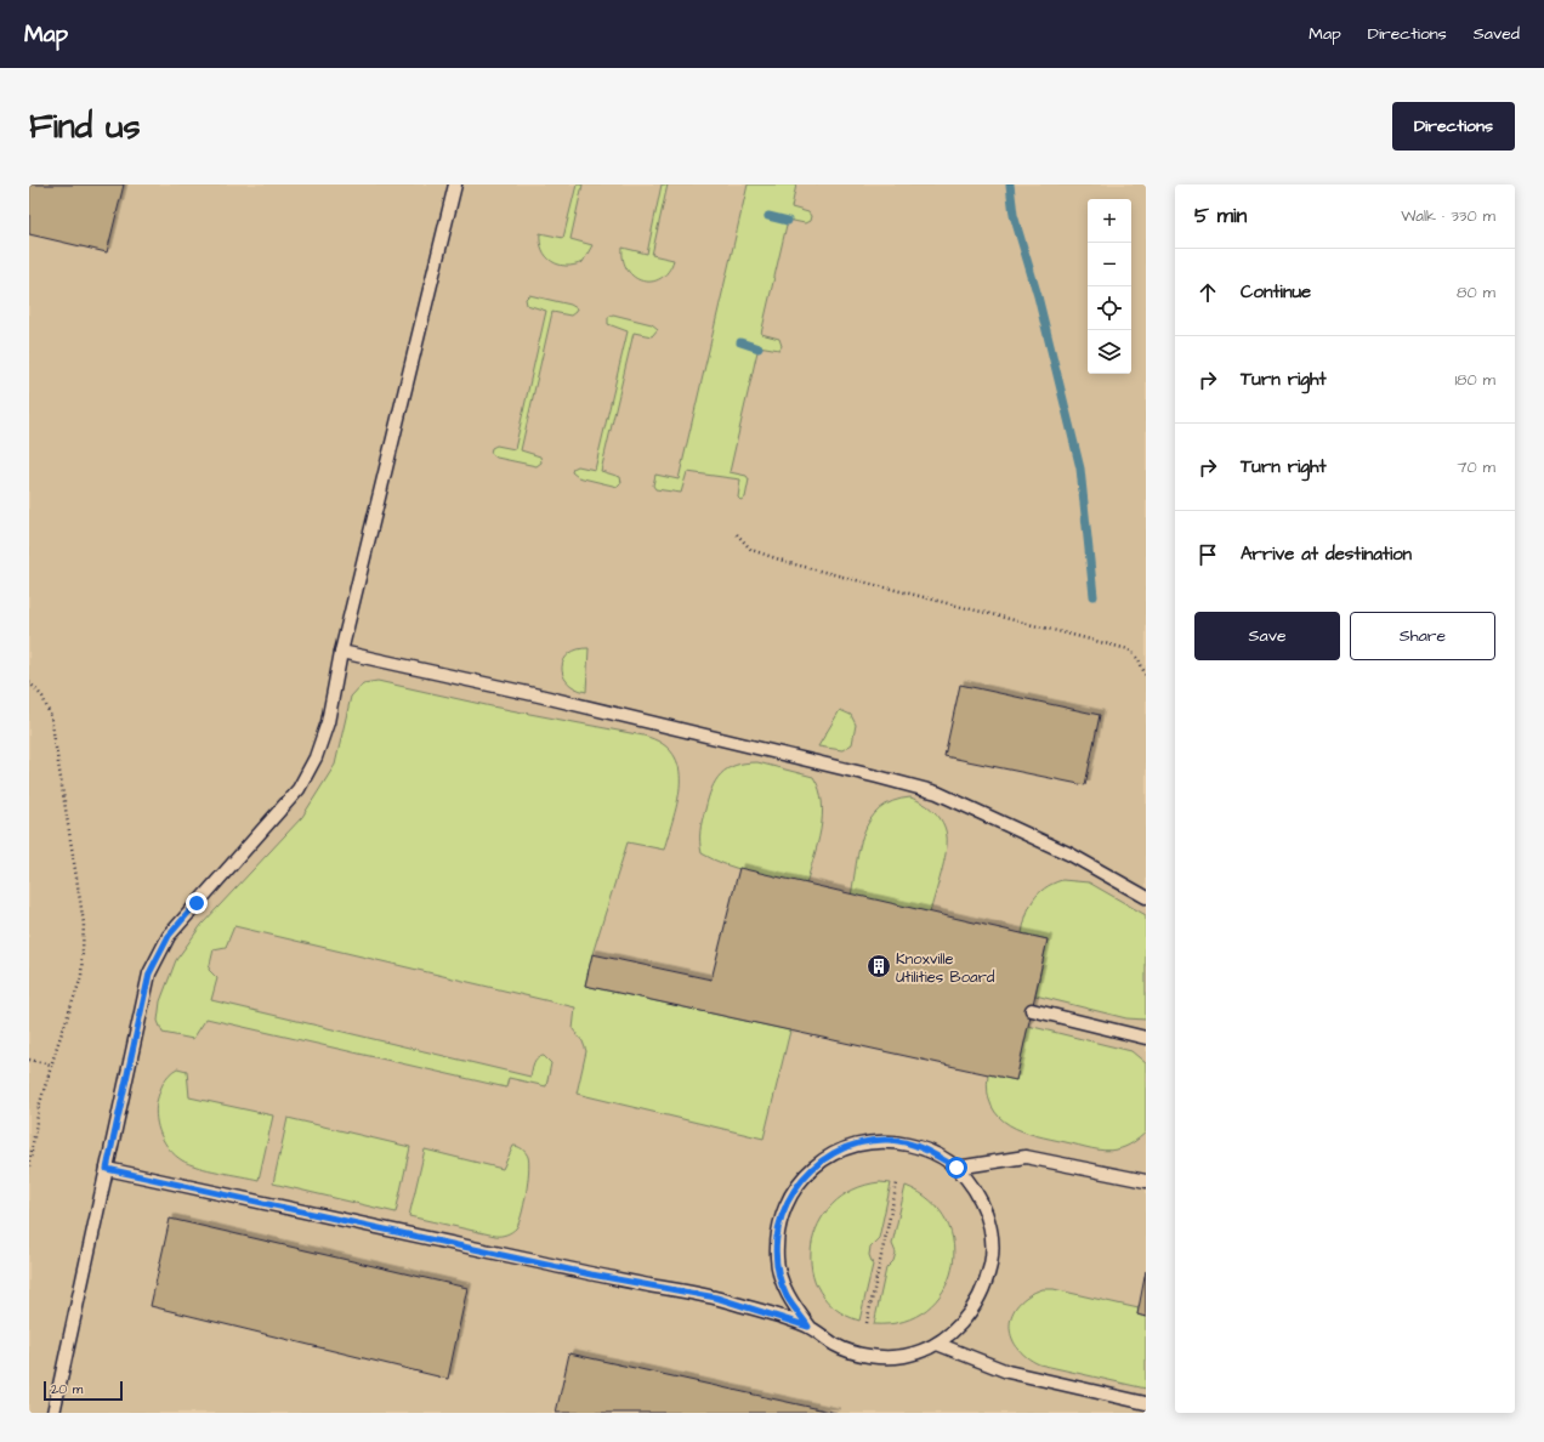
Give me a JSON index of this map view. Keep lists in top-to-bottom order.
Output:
{
  "places": {
    "building": ["Knoxville Utilities Board"]
  },
  "scale_bar": "20 m",
  "page": {
    "header": "Map",
    "nav": ["Map", "Directions", "Saved"],
    "buttons": [
      "Directions",
      ["Save", "Share"]
    ],
    "title": "Find us",
    "heading": ["5 min", "Walk · 330 m"],
    "map_buttons": ["+", "−"],
    "list": [
      ["Continue", "80 m"],
      ["Turn right", "180 m"],
      ["Turn right", "70 m"],
      "Arrive at destination"
    ],
    "scale": "20 m"
  }
}
